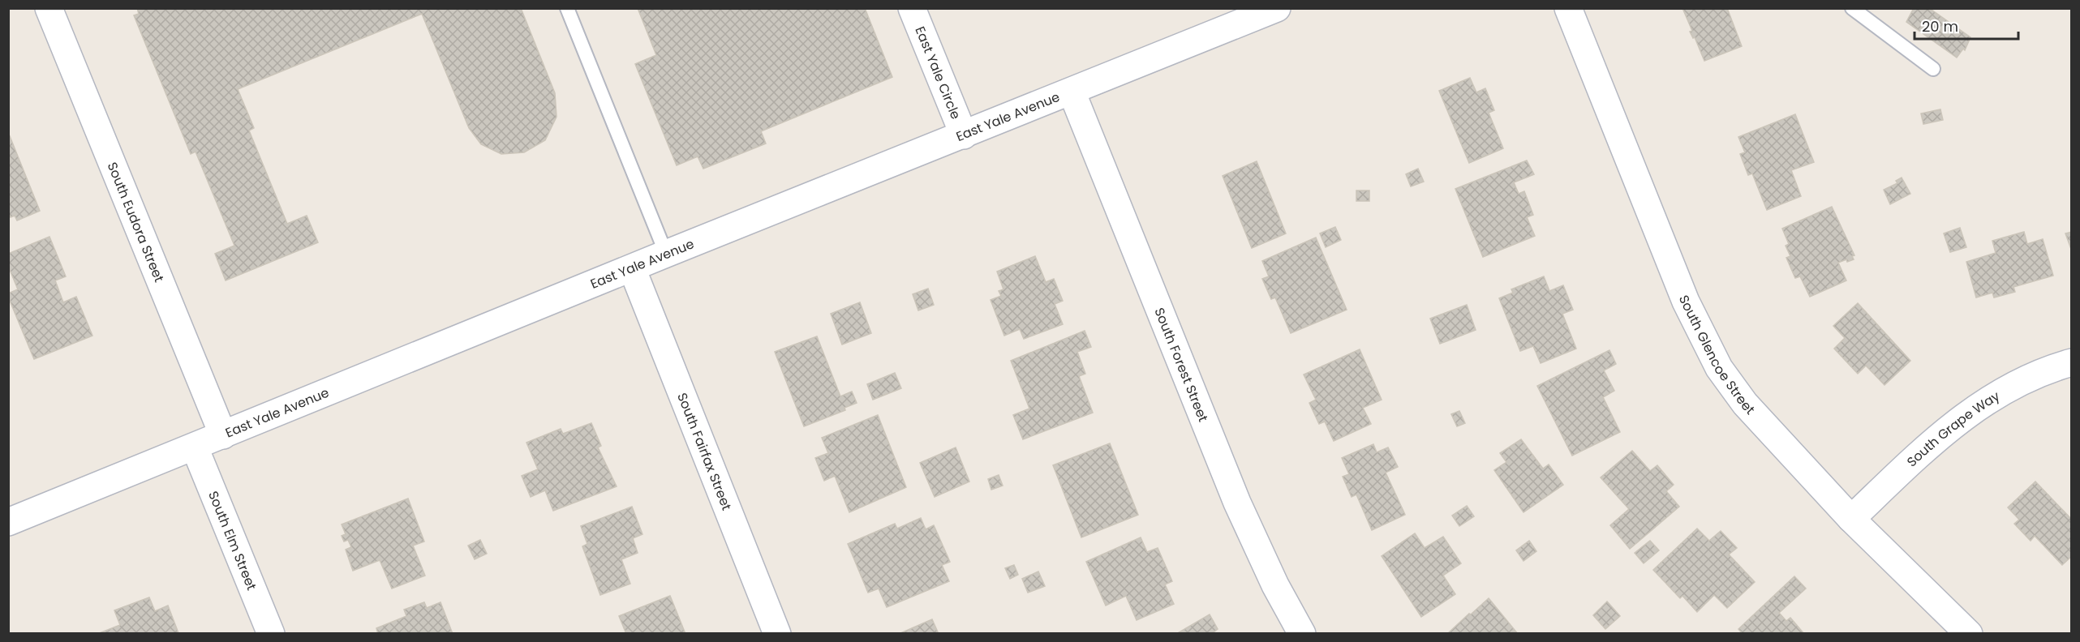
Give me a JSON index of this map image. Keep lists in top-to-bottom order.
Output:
{
  "streets": {
    "street": [
      "East Yale Circle",
      "East Yale Avenue",
      "South Eudora Street",
      "South Glencoe Street",
      "South Forest Street",
      "South Grape Way",
      "South Fairfax Street",
      "South Elm Street"
    ]
  },
  "crossings": [
    ["East Yale Circle", "East Yale Avenue"],
    ["East Yale Avenue", "South Eudora Street"],
    ["East Yale Avenue", "South Forest Street"],
    ["East Yale Avenue", "South Fairfax Street"],
    ["East Yale Avenue", "South Elm Street"],
    ["South Glencoe Street", "South Grape Way"]
  ],
  "scale_bar": "20 m"
}
